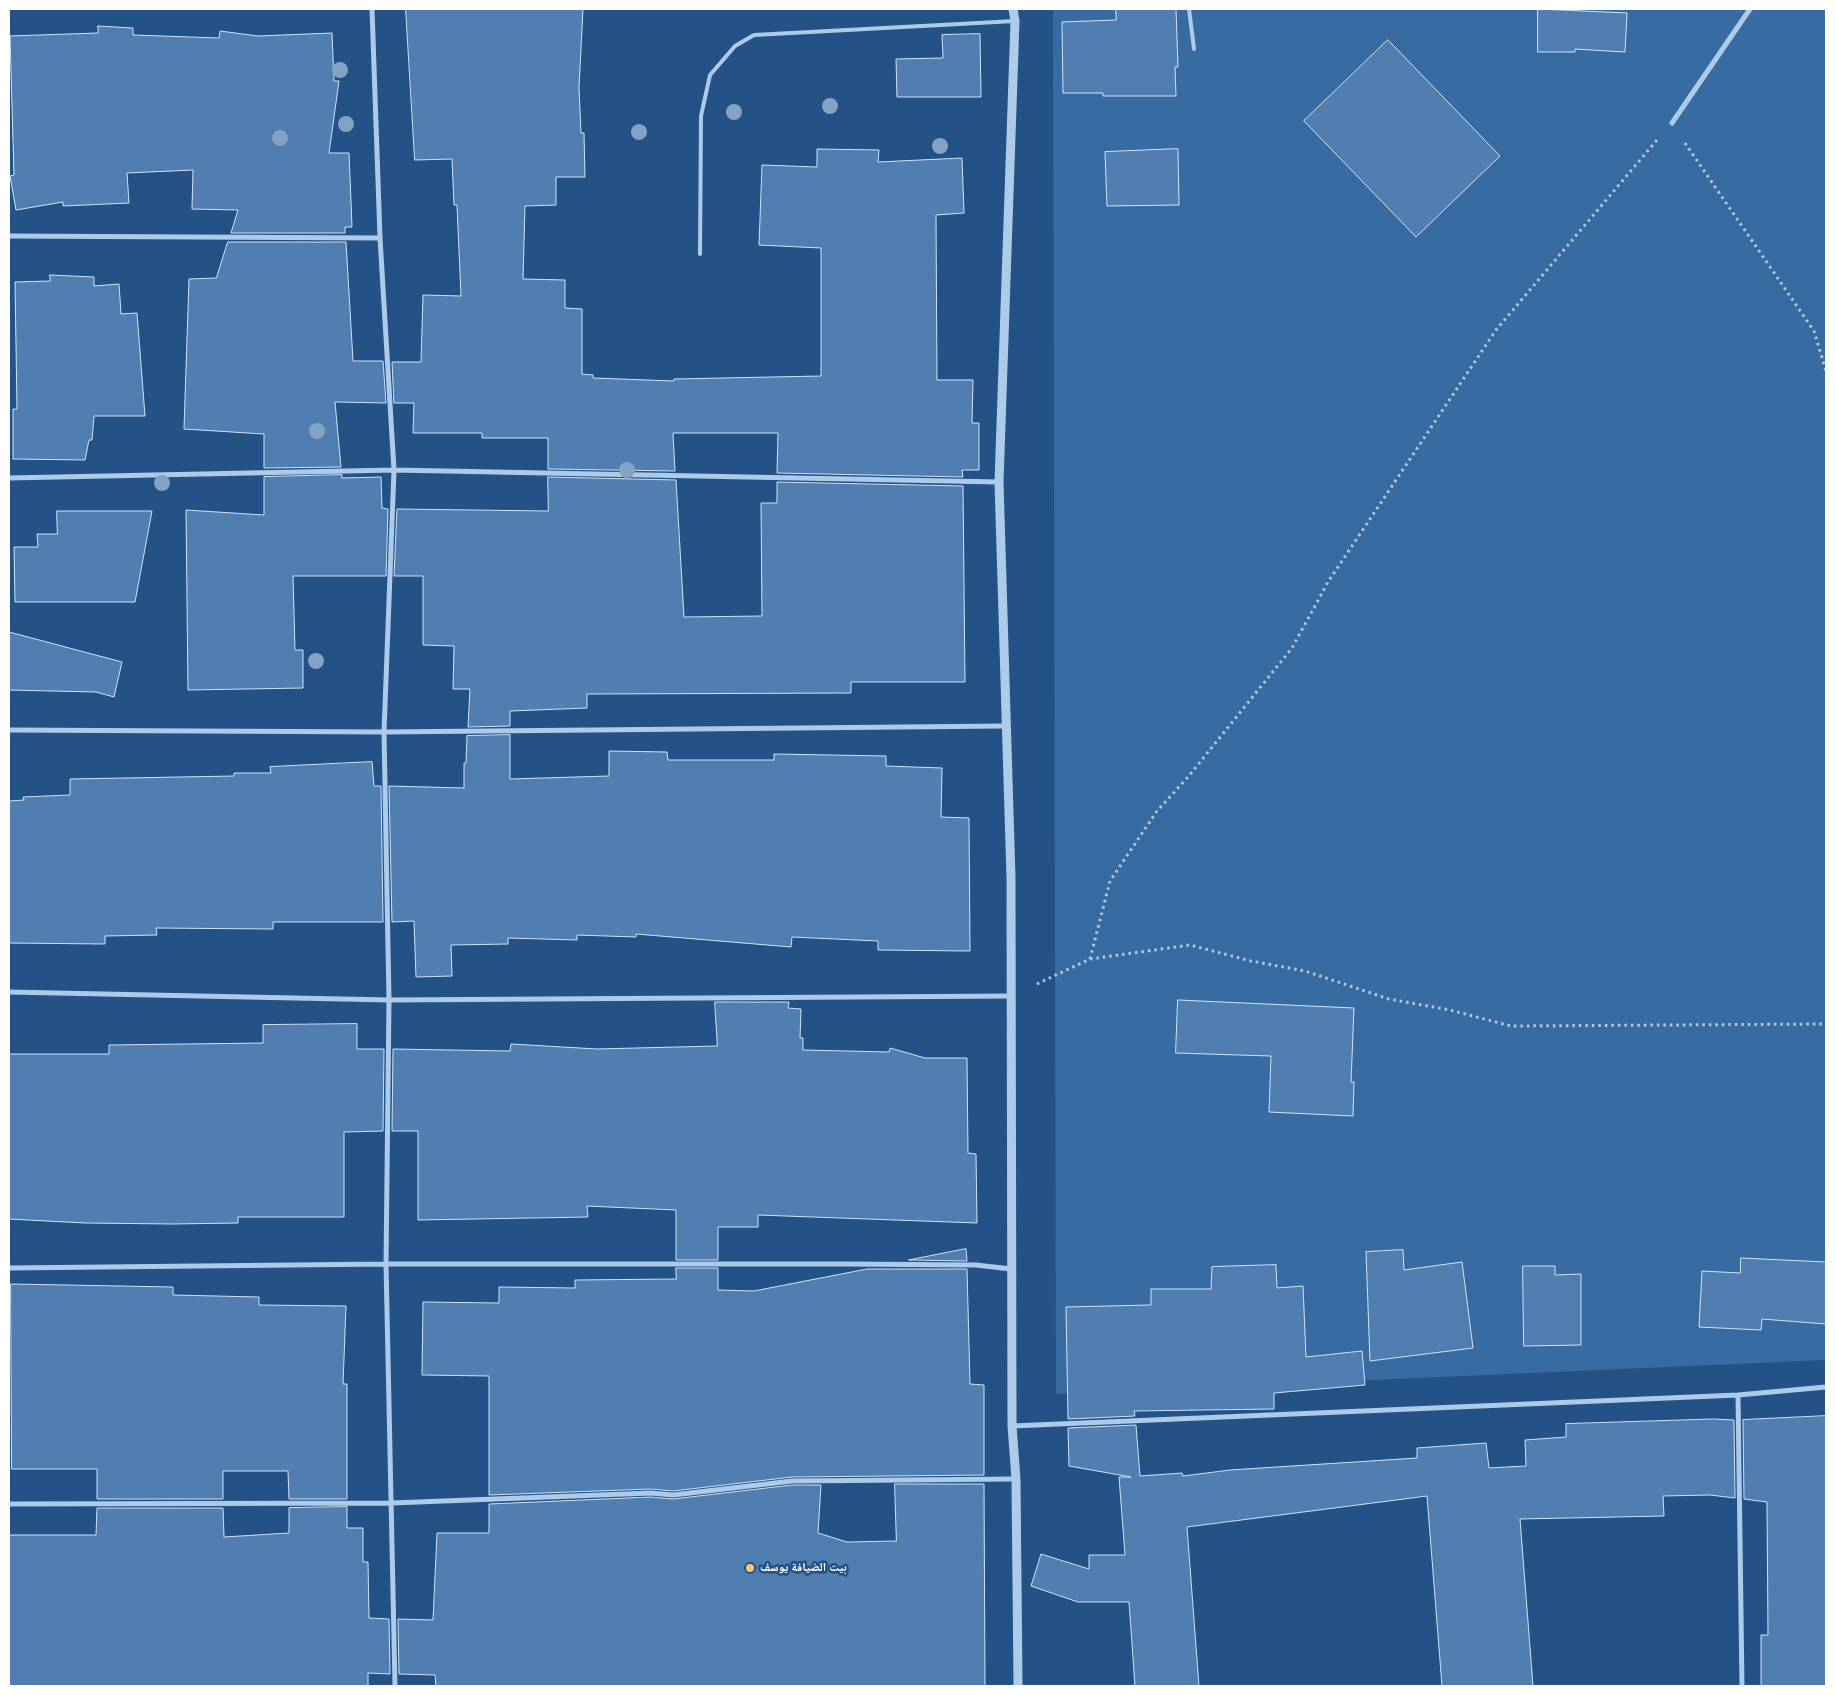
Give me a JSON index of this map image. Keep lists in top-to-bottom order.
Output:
{
  "places": ["بيت الضيافة يوسف"]
}
